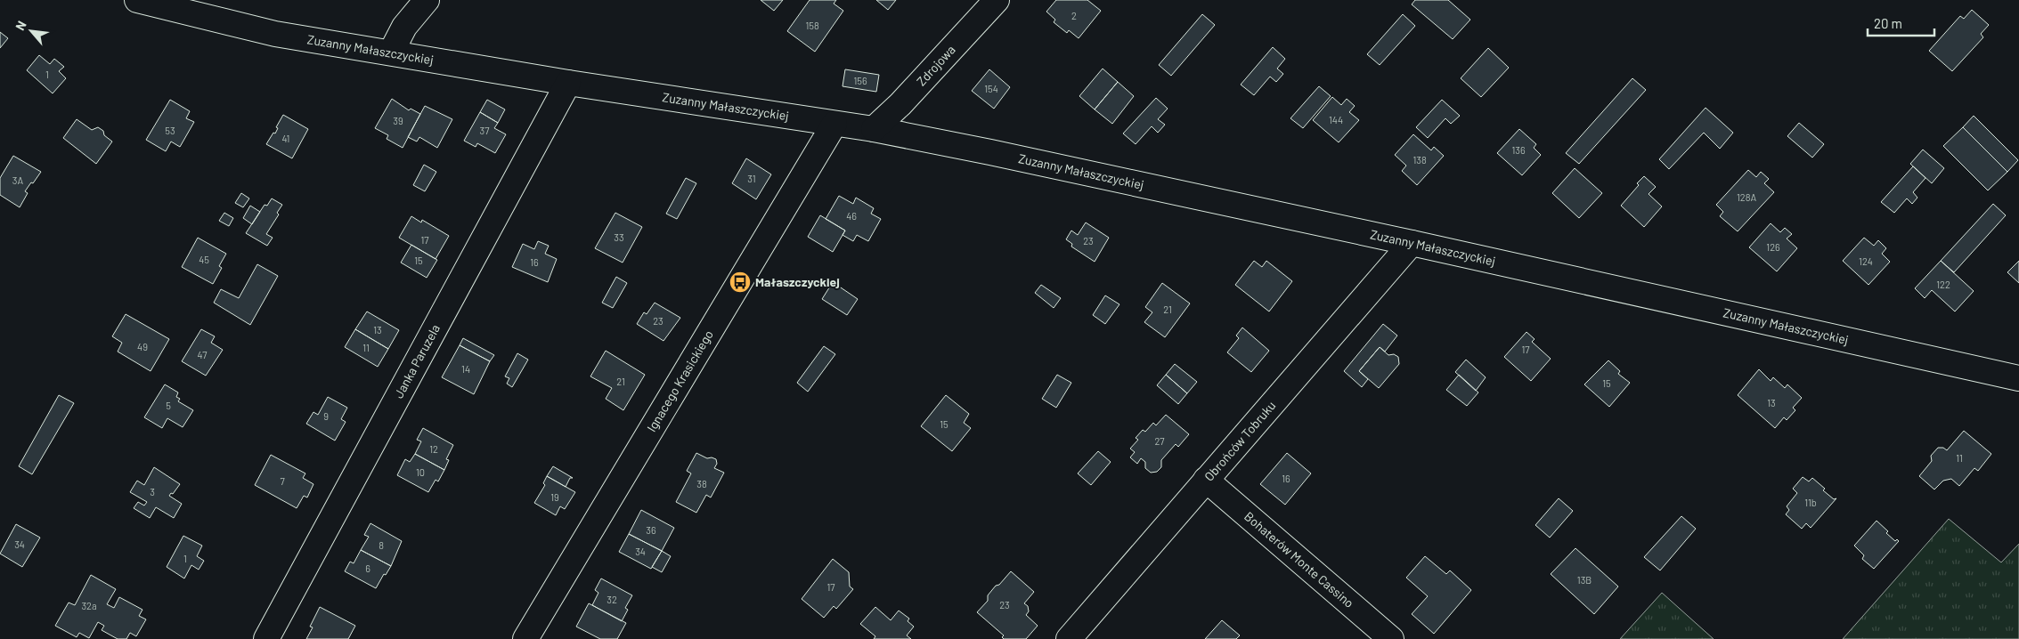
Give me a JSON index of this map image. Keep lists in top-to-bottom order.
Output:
{
  "streets": {
    "street": [
      "Zuzanny Małaszczyckiej",
      "Zdrojowa",
      "Janka Paruzela",
      "Ignacego Krasickiego",
      "Obrońców Tobruku",
      "Bohaterów Monte Cassino"
    ]
  },
  "crossings": [
    ["Zuzanny Małaszczyckiej", "Zdrojowa"],
    ["Zuzanny Małaszczyckiej", "Janka Paruzela"],
    ["Zuzanny Małaszczyckiej", "Ignacego Krasickiego"],
    ["Zuzanny Małaszczyckiej", "Obrońców Tobruku"],
    ["Obrońców Tobruku", "Bohaterów Monte Cassino"]
  ],
  "places": {
    "bus stop": ["Małaszczyckiej"]
  },
  "house_numbers": [
    "2",
    "158",
    "1",
    "156",
    "154",
    "144",
    "39",
    "53",
    "37",
    "41",
    "136",
    "138",
    "31",
    "3A",
    "128A",
    "46",
    "33",
    "17",
    "23",
    "126",
    "45",
    "15",
    "124",
    "16",
    "122",
    "21",
    "23",
    "13",
    "49",
    "11",
    "17",
    "47",
    "14",
    "21",
    "15",
    "13",
    "5",
    "9",
    "15",
    "27",
    "12",
    "11",
    "10",
    "16",
    "7",
    "38",
    "3",
    "19",
    "11b",
    "36",
    "34",
    "8",
    "34",
    "1",
    "6",
    "13B",
    "17",
    "32",
    "23",
    "32a"
  ],
  "scale_bar": "20 m",
  "north": "top left"
}
